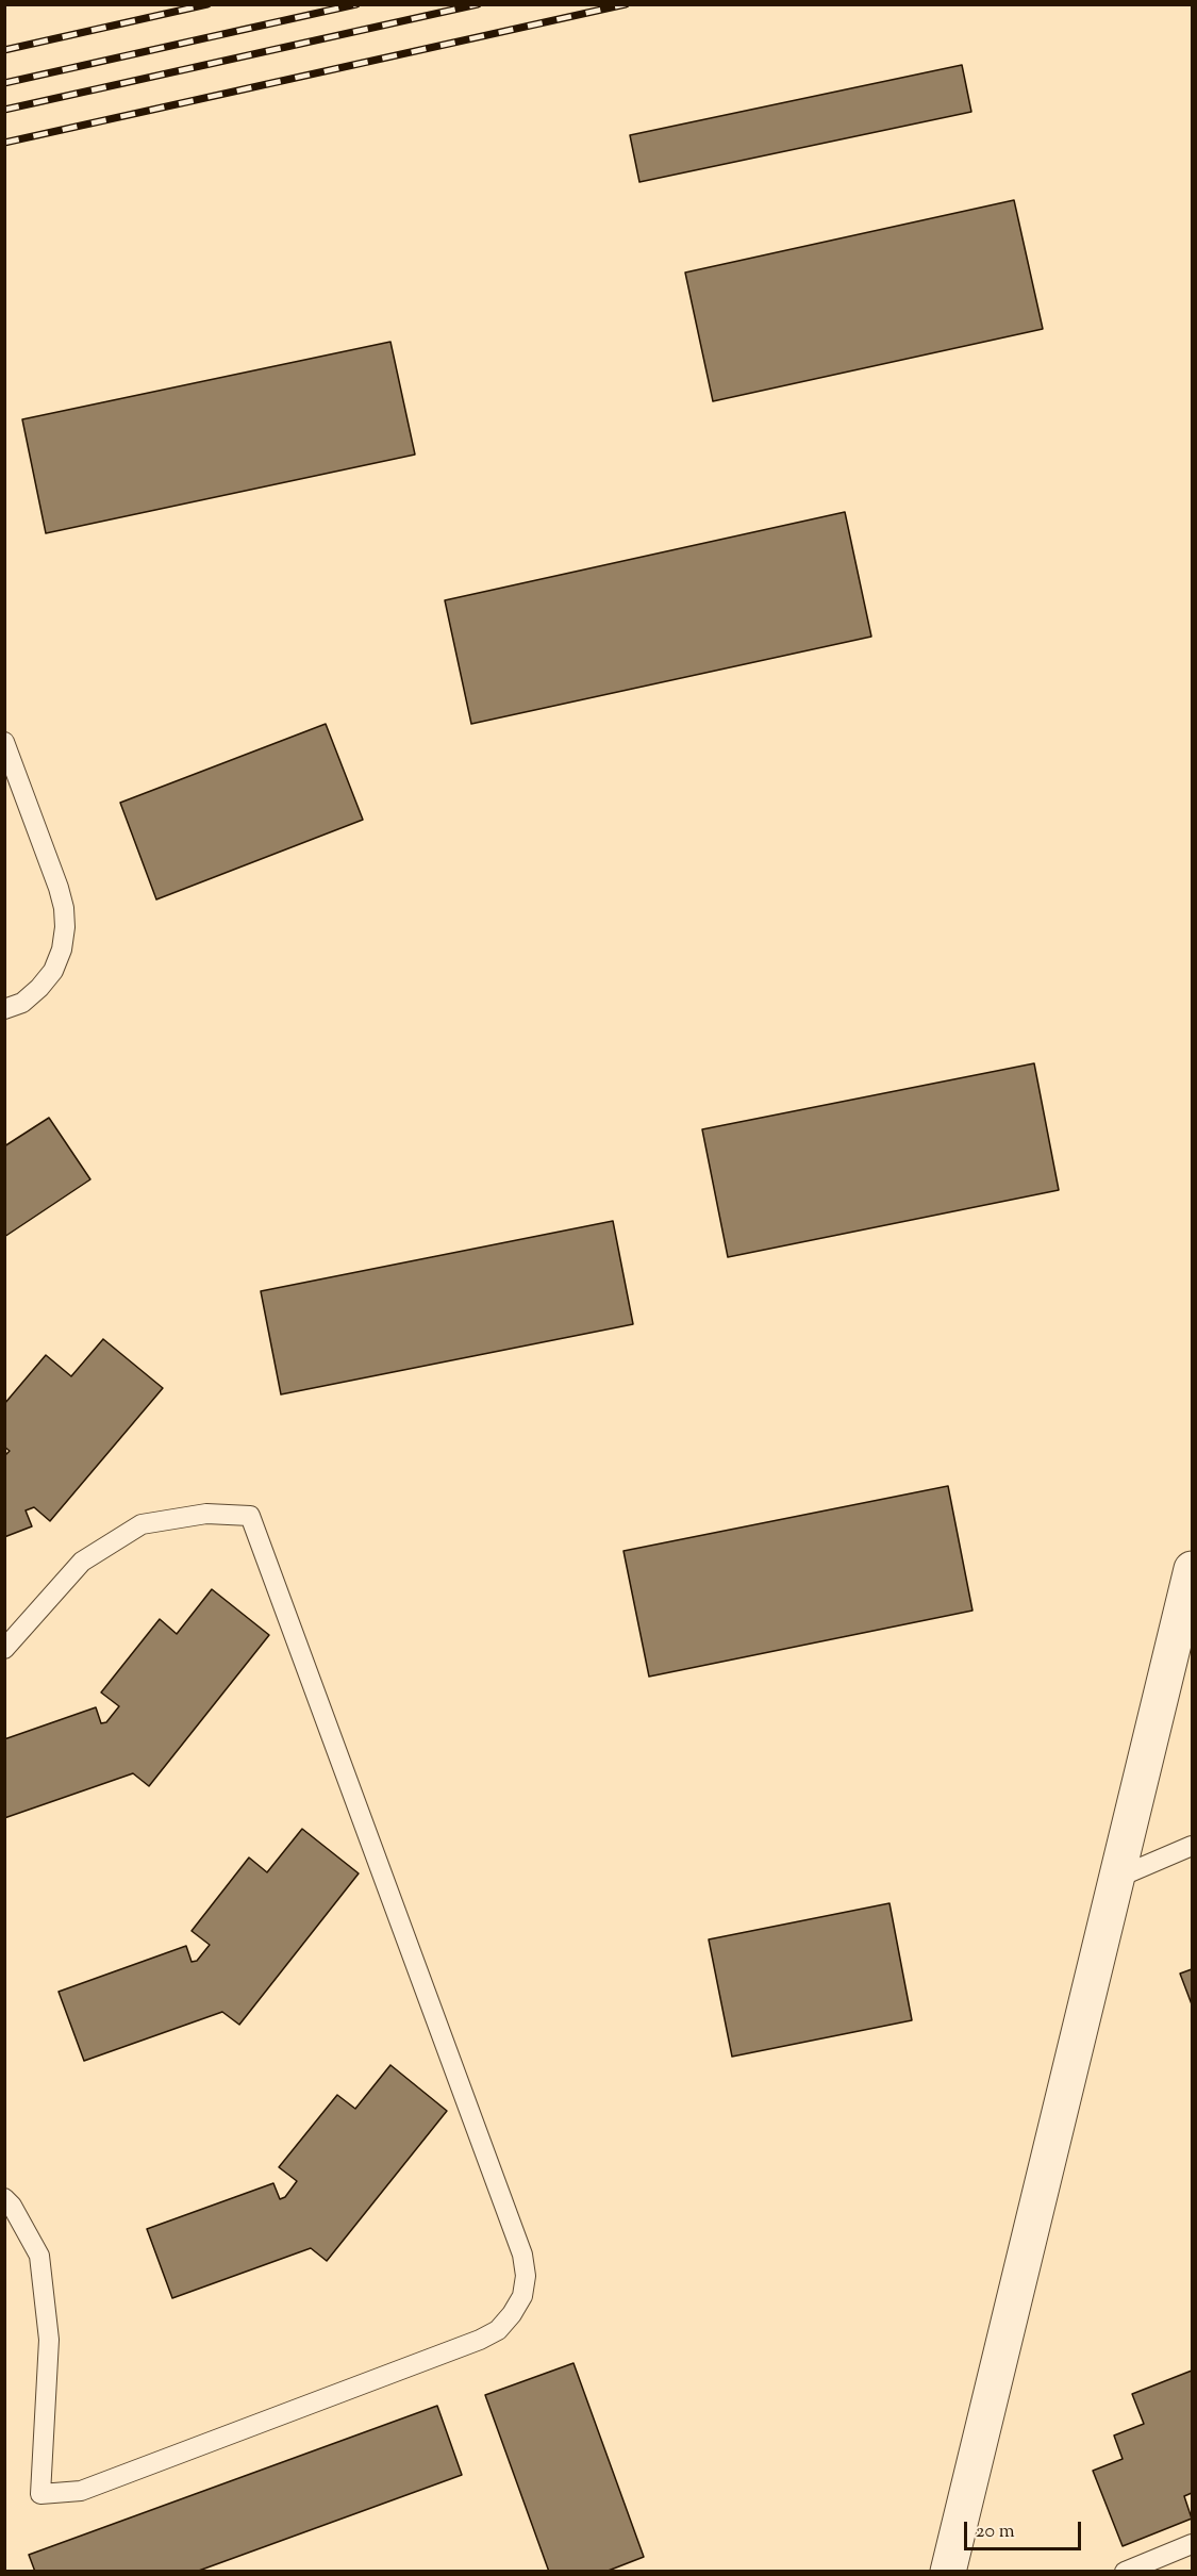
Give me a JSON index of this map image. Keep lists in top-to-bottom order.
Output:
{
  "scale_bar": "20 m"
}
